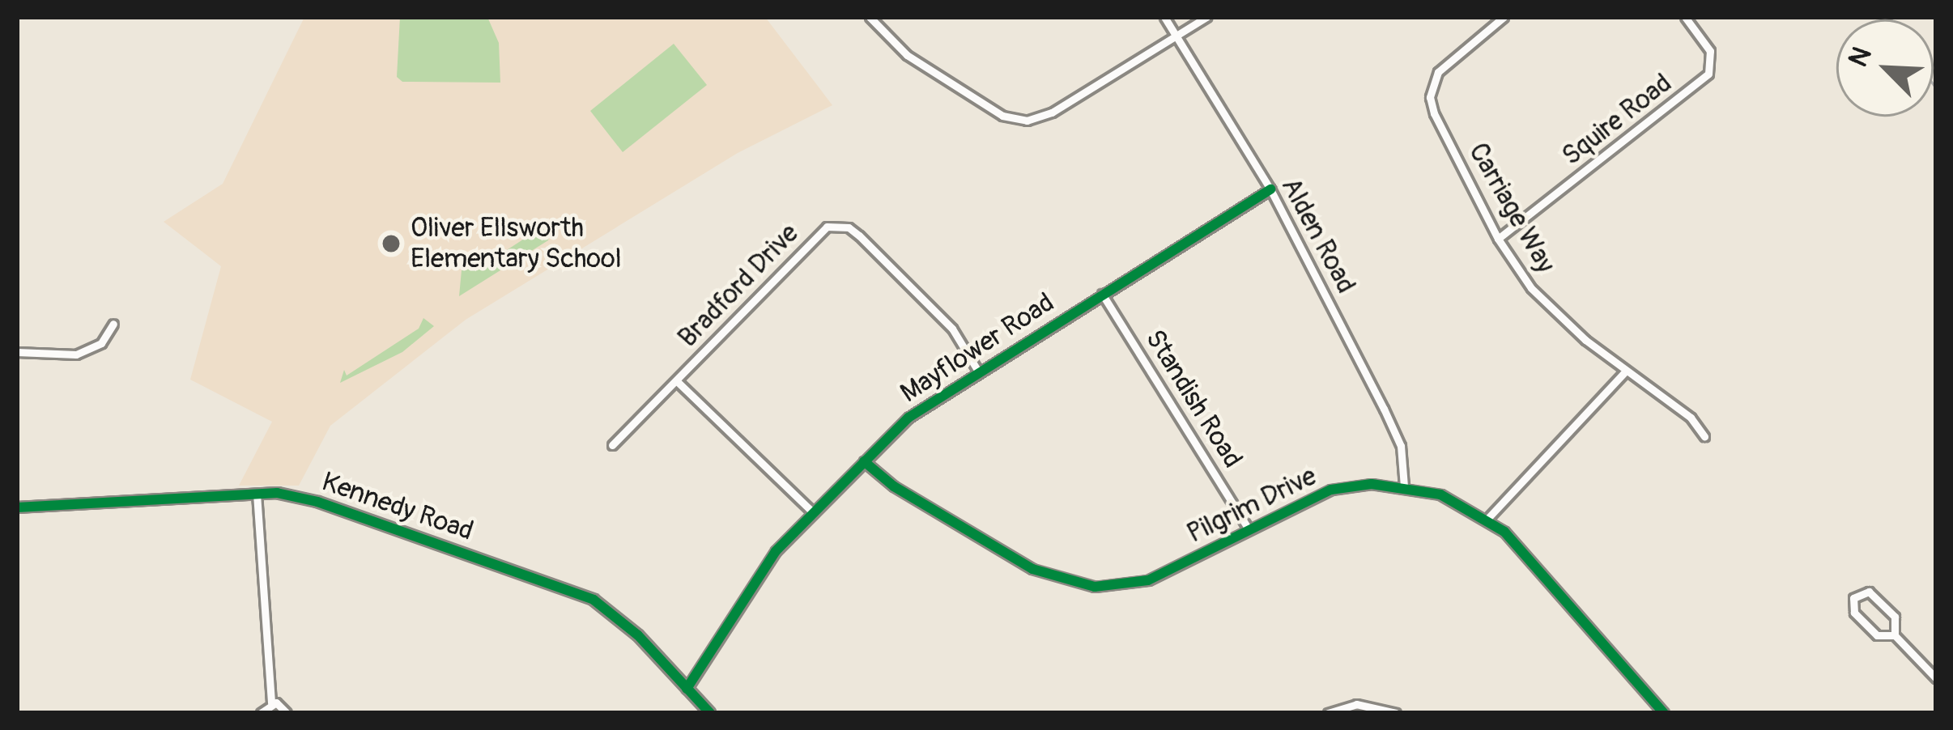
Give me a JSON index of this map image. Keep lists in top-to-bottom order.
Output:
{
  "streets": {
    "street": [
      "Squire Road",
      "Carriage Way",
      "Alden Road",
      "Bradford Drive",
      "Mayflower Road",
      "Standish Road",
      "Pilgrim Drive",
      "Kennedy Road"
    ]
  },
  "crossings": [
    ["Squire Road", "Carriage Way"],
    ["Alden Road", "Mayflower Road"],
    ["Alden Road", "Pilgrim Drive"],
    ["Bradford Drive", "Mayflower Road"],
    ["Mayflower Road", "Standish Road"],
    ["Mayflower Road", "Pilgrim Drive"],
    ["Mayflower Road", "Kennedy Road"],
    ["Standish Road", "Pilgrim Drive"]
  ],
  "places": ["Oliver Ellsworth Elementary School"],
  "north": "top left"
}
